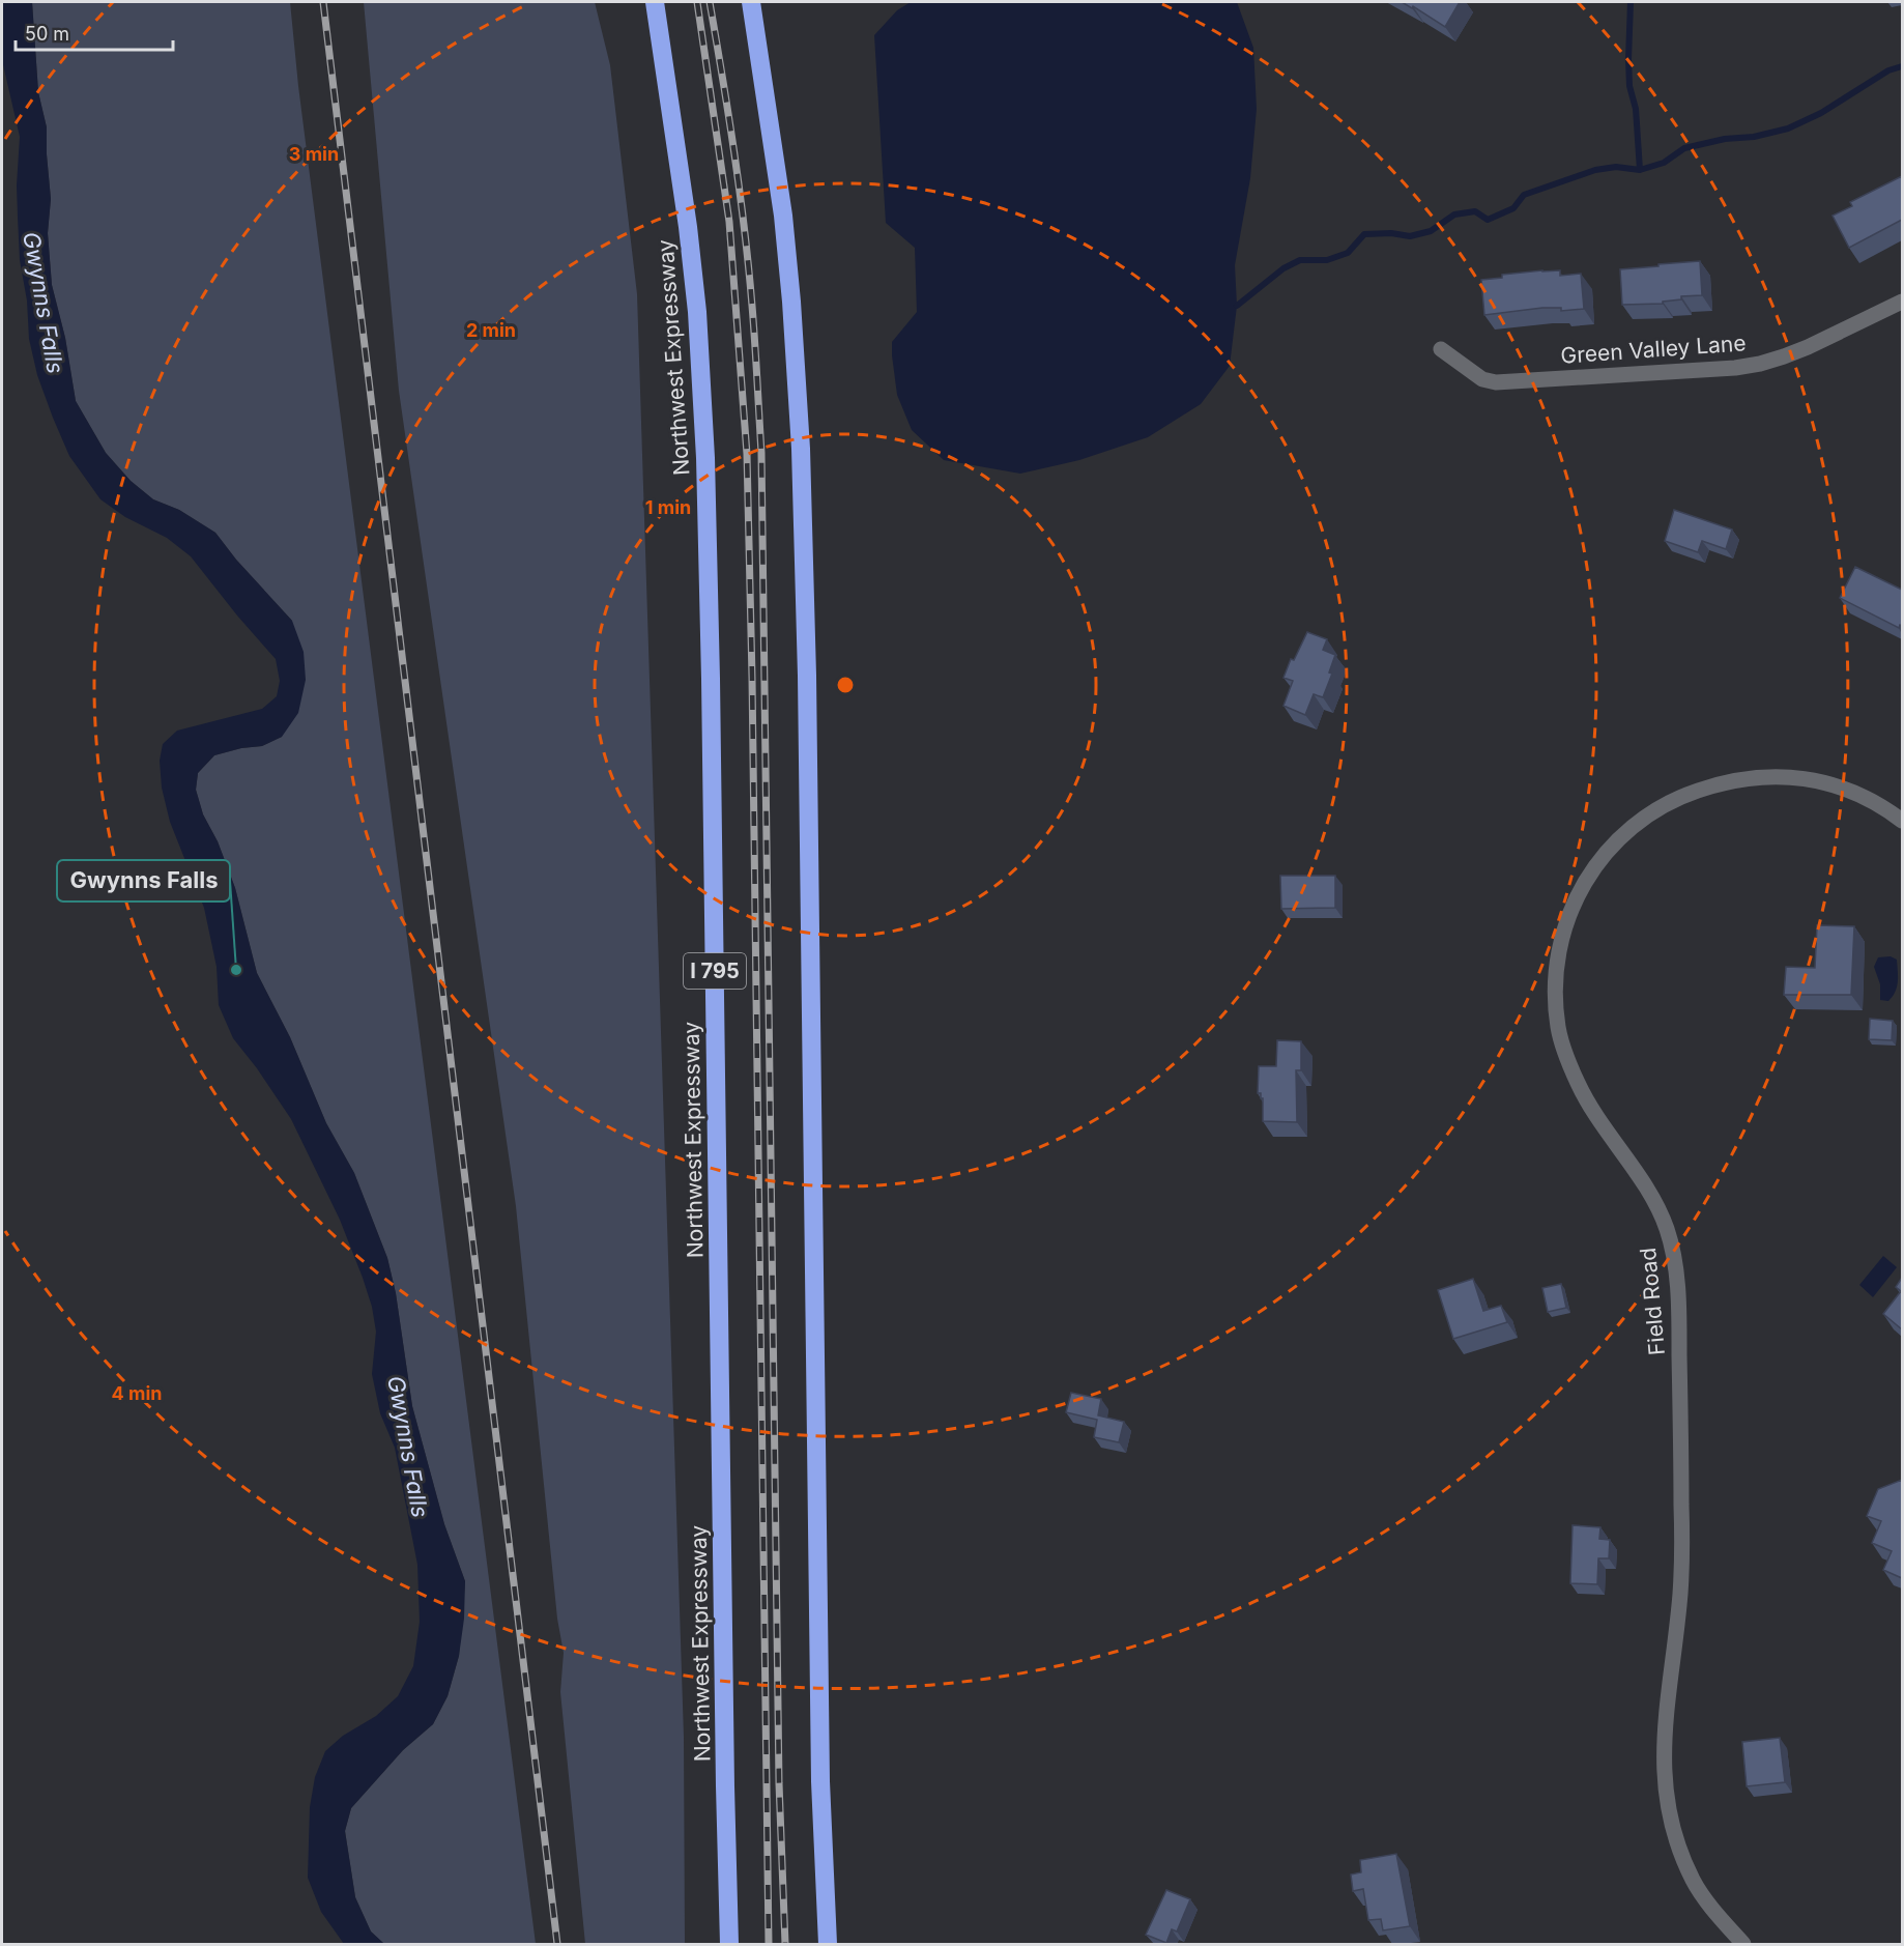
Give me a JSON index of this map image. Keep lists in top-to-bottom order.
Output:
{
  "streets": {
    "highway": ["Northwest Expressway", "I 795"],
    "street": ["Green Valley Lane", "Field Road"]
  },
  "water": ["Gwynns Falls"],
  "places": ["Gwynns Falls"],
  "scale_bar": "50 m",
  "rings": [
    "3 min",
    "2 min",
    "1 min",
    "4 min"
  ]
}
